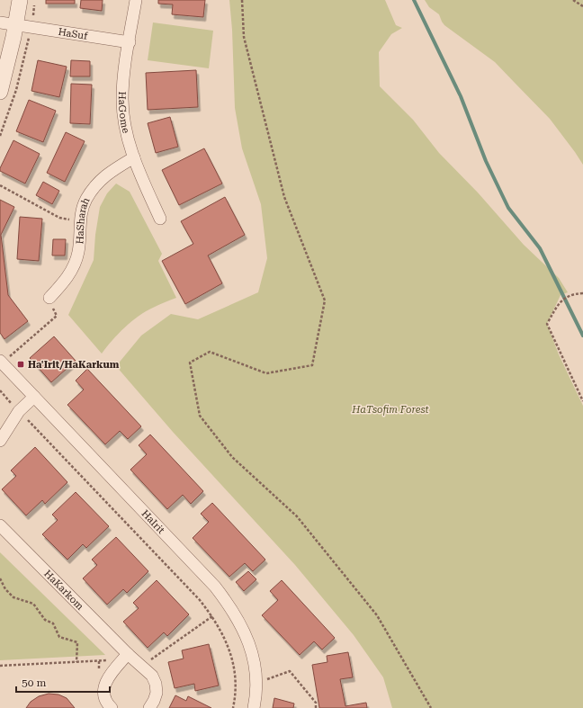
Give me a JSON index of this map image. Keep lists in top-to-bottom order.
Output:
{
  "streets": {
    "street": [
      "HaSuf",
      "HaGome",
      "HaSharah",
      "HaIrit",
      "HaKarkom"
    ]
  },
  "crossings": [
    ["HaSuf", "HaGome"],
    ["HaGome", "HaSharah"]
  ],
  "parks": ["HaTsofim Forest"],
  "places": {
    "transit": ["Ha'Irit/HaKarkum"]
  },
  "scale_bar": "50 m"
}
